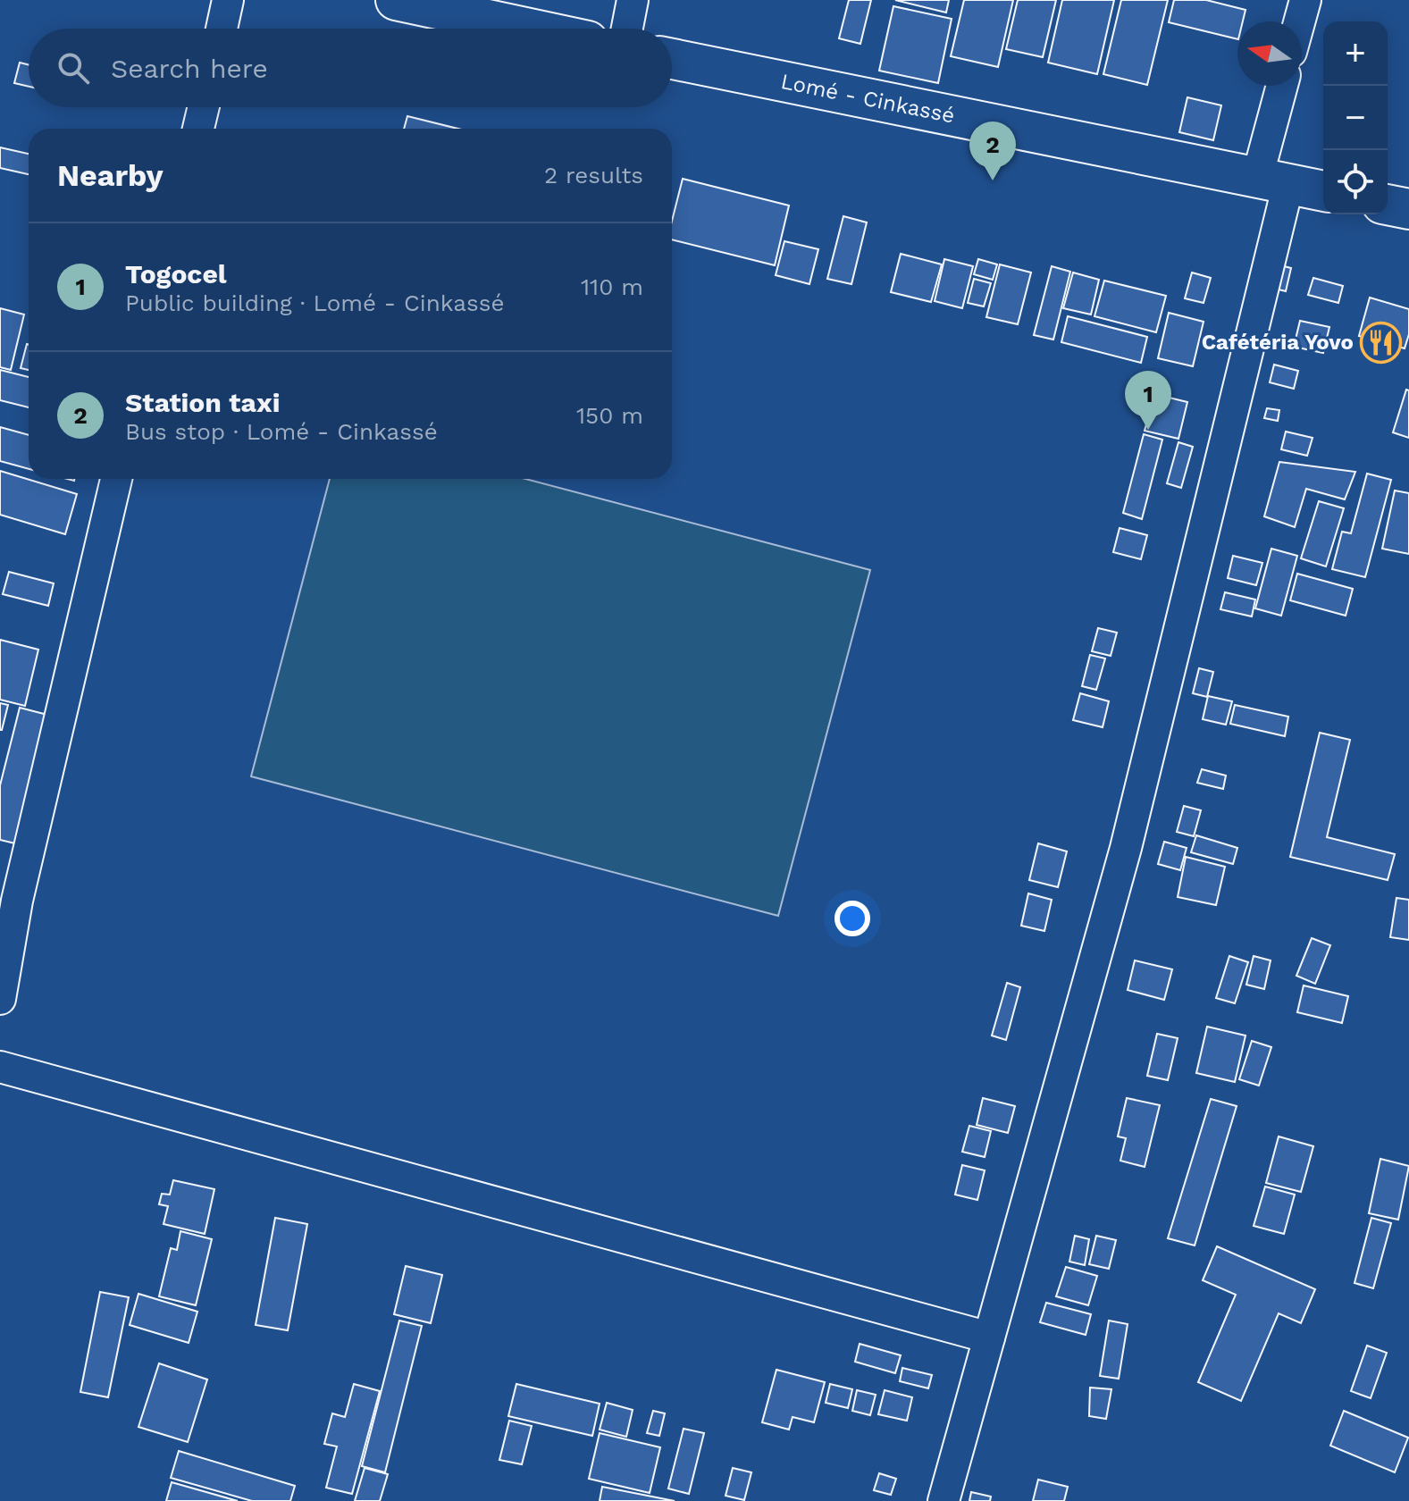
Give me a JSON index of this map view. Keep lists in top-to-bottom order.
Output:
{
  "streets": {
    "highway": ["Lomé - Cinkassé"]
  },
  "places": {
    "restaurant": ["Cafétéria Yovo"]
  },
  "north": "left",
  "page": {
    "map_buttons": ["+", "−"],
    "search": "Search here",
    "pins": ["2", "1"],
    "heading": ["Nearby", "2 results"],
    "list": [
      {
        "mark": "1",
        "name": "Togocel",
        "note": "Public building · Lomé - Cinkassé",
        "value": "110 m"
      },
      {
        "mark": "2",
        "name": "Station taxi",
        "note": "Bus stop · Lomé - Cinkassé",
        "value": "150 m"
      }
    ]
  }
}
